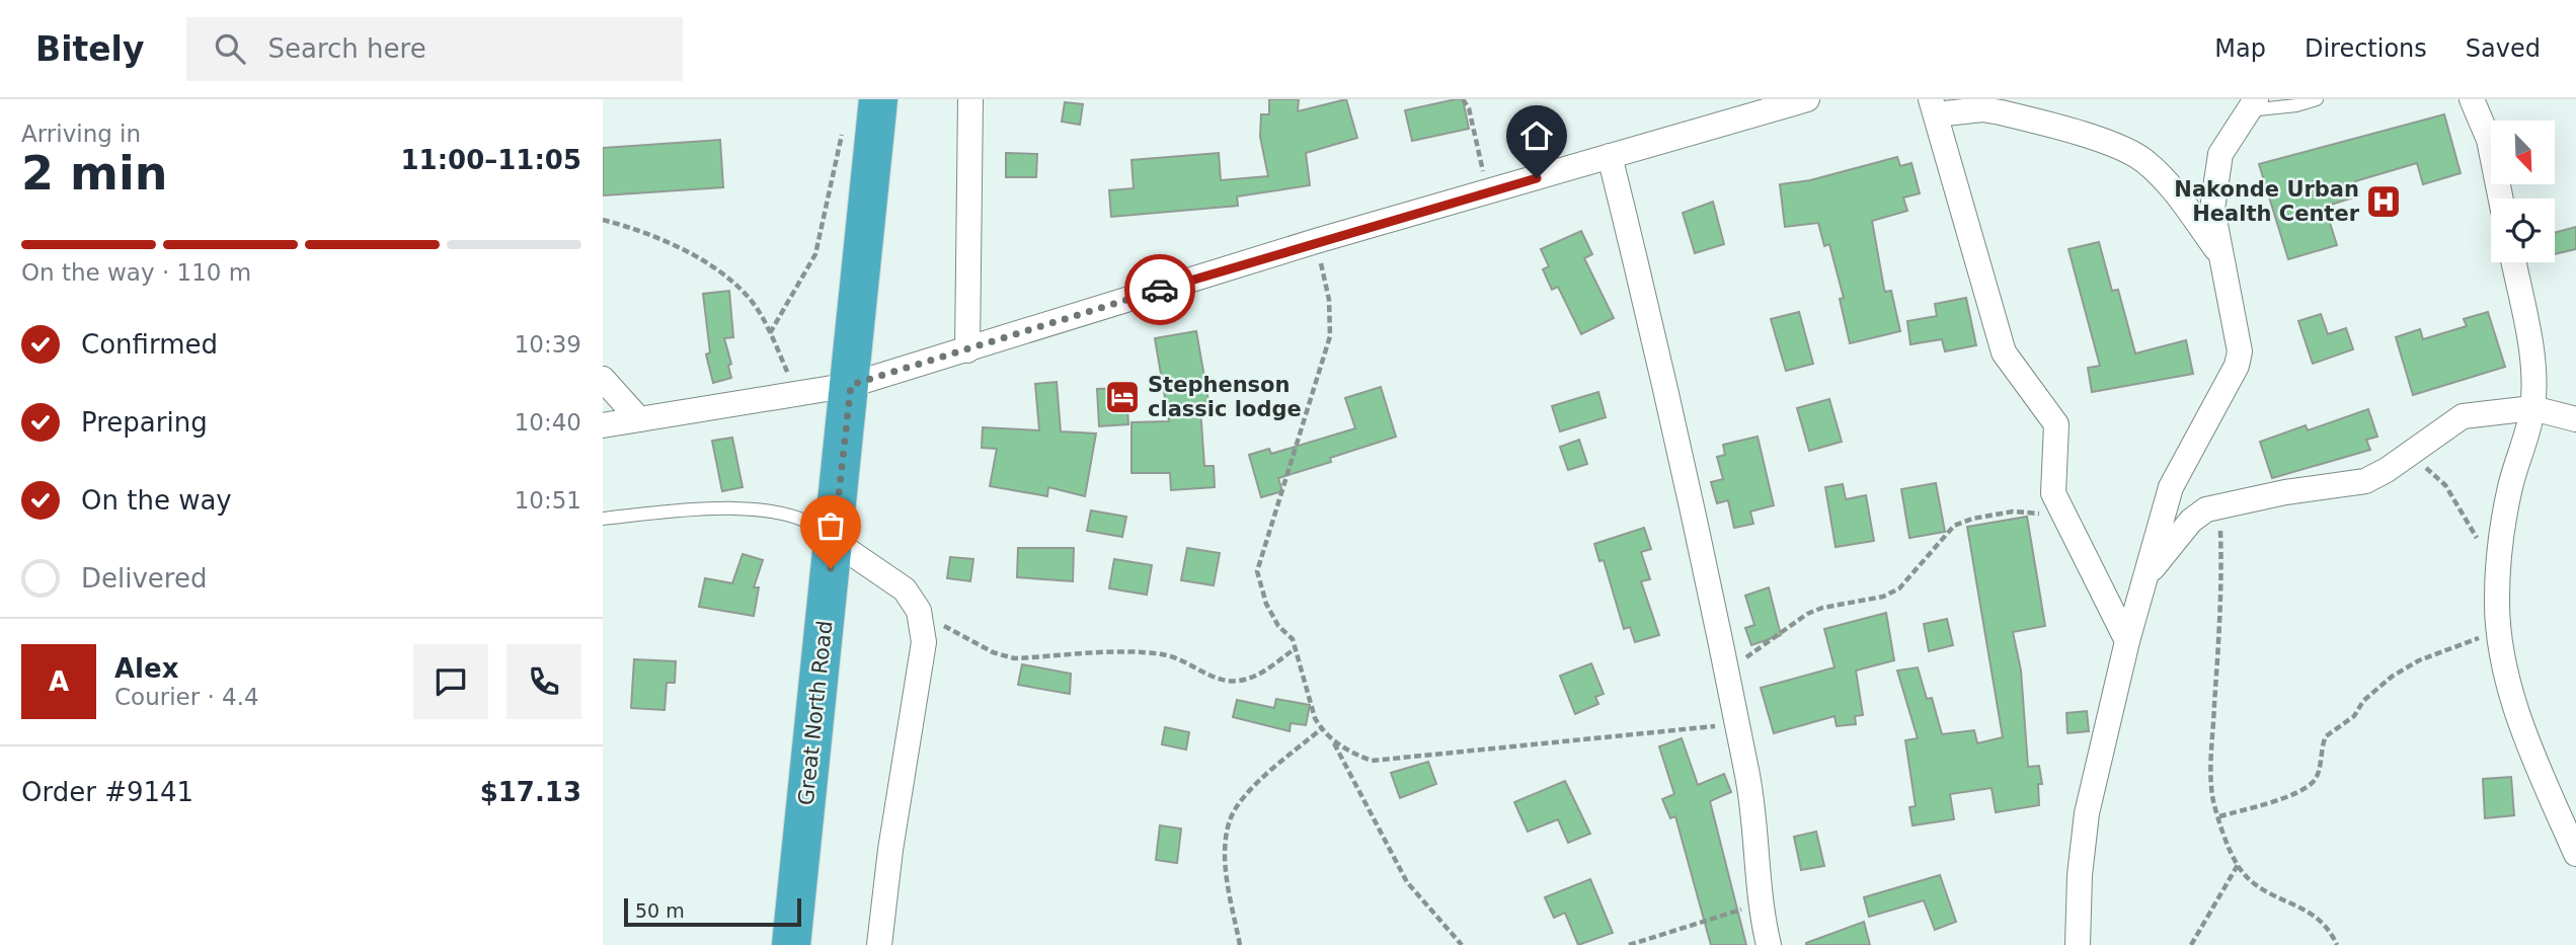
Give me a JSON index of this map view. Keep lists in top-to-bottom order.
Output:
{
  "streets": {
    "highway": ["Great North Road"]
  },
  "places": {
    "hospital": ["Nakonde Urban Health Center"],
    "hotel": ["Stephenson classic lodge"]
  },
  "scale_bar": "50 m",
  "north": "bottom right",
  "page": {
    "header": "Bitely",
    "search": "Search here",
    "nav": ["Map", "Directions", "Saved"],
    "heading": ["2 min", "Arriving in", "11:00–11:05"],
    "panel": [
      "Alex",
      "Courier · 4.4",
      "Order #9141",
      "$17.13"
    ],
    "bar": "On the way · 110 m",
    "list": [
      ["Confirmed", "10:39"],
      ["Preparing", "10:40"],
      ["On the way", "10:51"],
      "Delivered"
    ],
    "round": "A",
    "scale": "50 m"
  }
}
